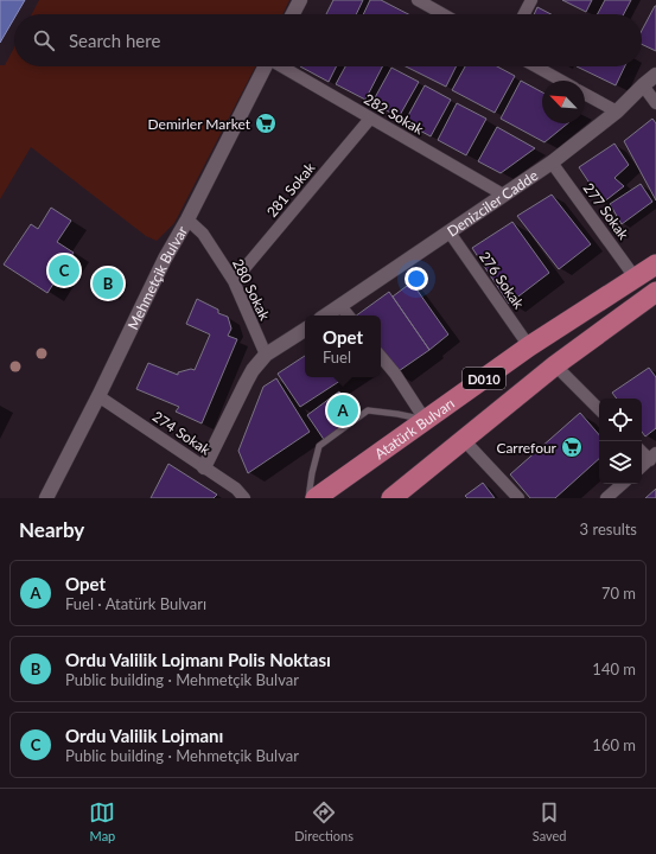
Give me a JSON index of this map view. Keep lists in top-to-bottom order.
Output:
{
  "streets": {
    "highway": ["D010", "Atatürk Bulvarı"],
    "street": [
      "282 Sokak",
      "281 Sokak",
      "Denizciler Cadde",
      "277 Sokak",
      "Mehmetçik Bulvar",
      "276 Sokak",
      "280 Sokak",
      "274 Sokak"
    ]
  },
  "crossings": [
    ["282 Sokak", "281 Sokak"],
    ["282 Sokak", "Denizciler Cadde"],
    ["281 Sokak", "280 Sokak"],
    ["Denizciler Cadde", "277 Sokak"],
    ["Denizciler Cadde", "276 Sokak"],
    ["277 Sokak", "Atatürk Bulvarı"],
    ["Mehmetçik Bulvar", "280 Sokak"],
    ["Mehmetçik Bulvar", "274 Sokak"],
    ["276 Sokak", "Atatürk Bulvarı"]
  ],
  "places": {
    "supermarket": ["Demirler Market", "Carrefour"]
  },
  "north": "top left",
  "page": {
    "search": "Search here",
    "pins": ["C", "B", "A"],
    "popup": ["Opet", "Fuel"],
    "heading": ["Nearby", "3 results"],
    "list": [
      {
        "mark": "A",
        "name": "Opet",
        "note": "Fuel · Atatürk Bulvarı",
        "value": "70 m"
      },
      {
        "mark": "B",
        "name": "Ordu Valilik Lojmanı Polis Noktası",
        "note": "Public building · Mehmetçik Bulvar",
        "value": "140 m"
      },
      {
        "mark": "C",
        "name": "Ordu Valilik Lojmanı",
        "note": "Public building · Mehmetçik Bulvar",
        "value": "160 m"
      }
    ],
    "nav": ["Map", "Directions", "Saved"]
  }
}
